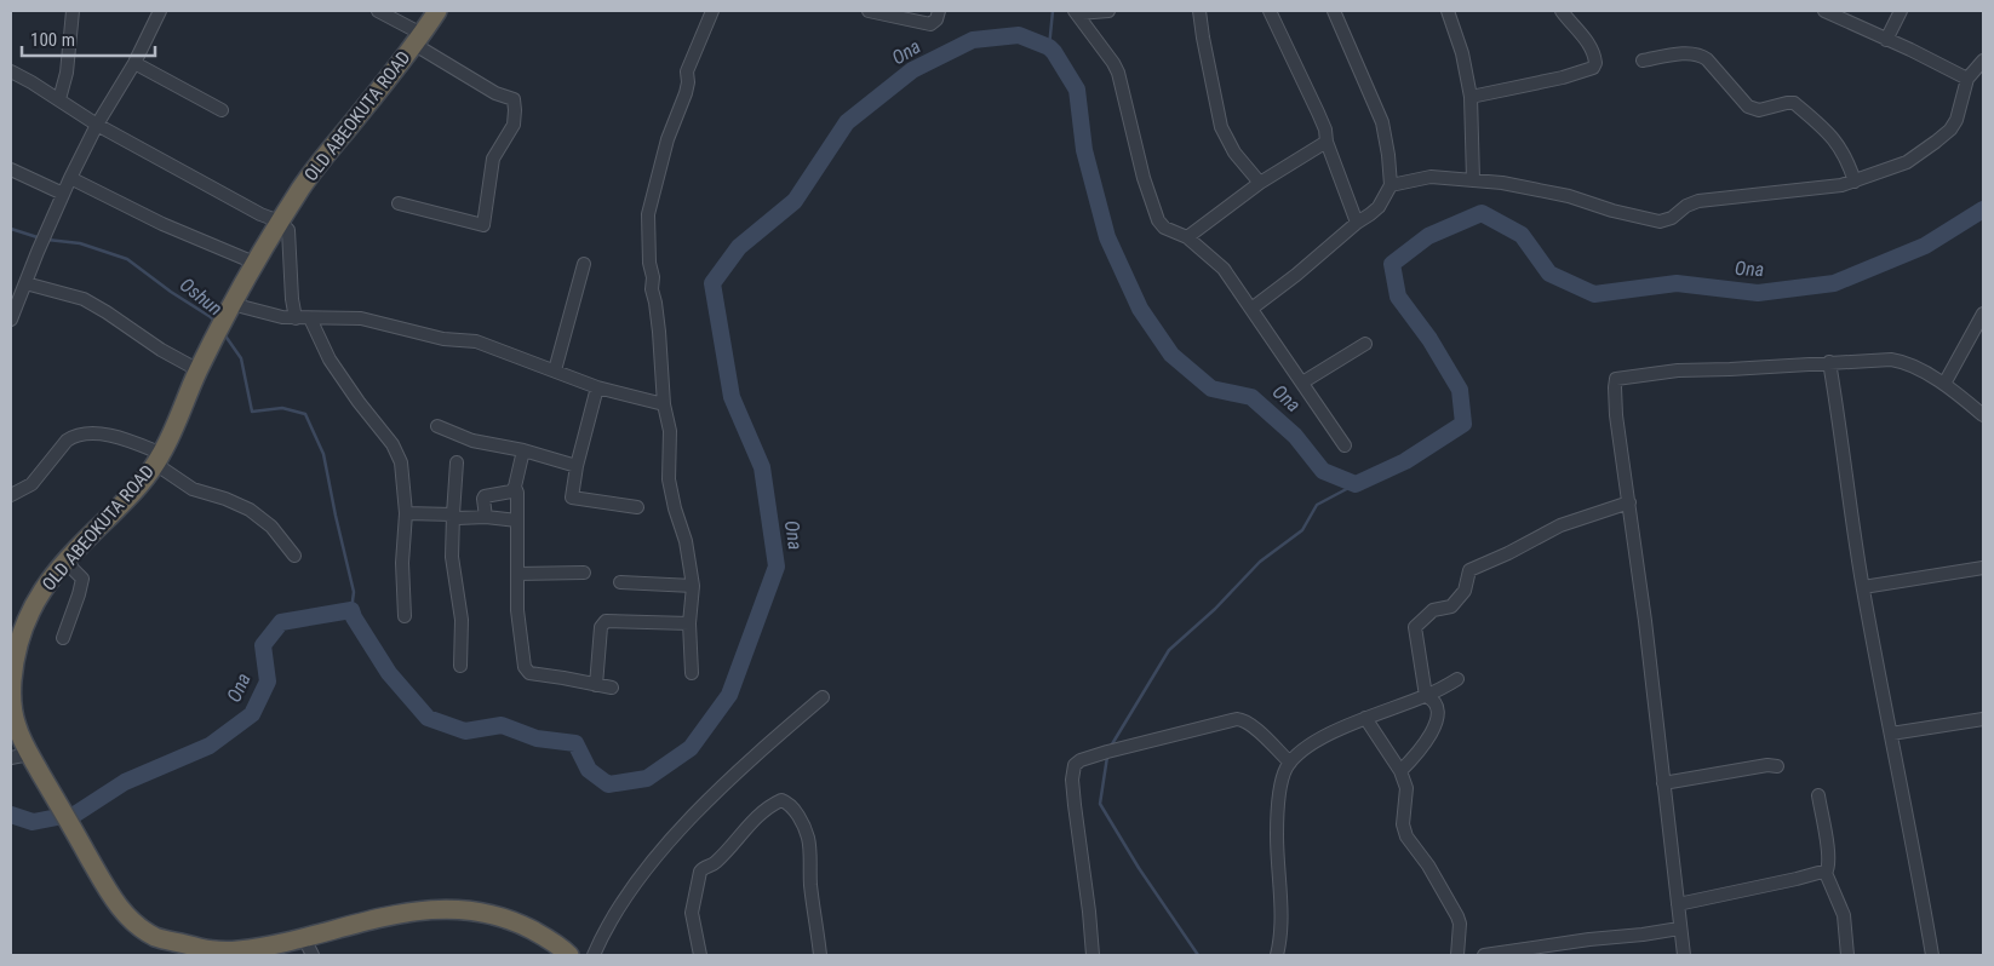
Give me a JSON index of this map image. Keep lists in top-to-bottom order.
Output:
{
  "streets": {
    "highway": ["OLD ABEOKUTA ROAD"]
  },
  "water": ["Ona", "Oshun"],
  "scale_bar": "100 m"
}
